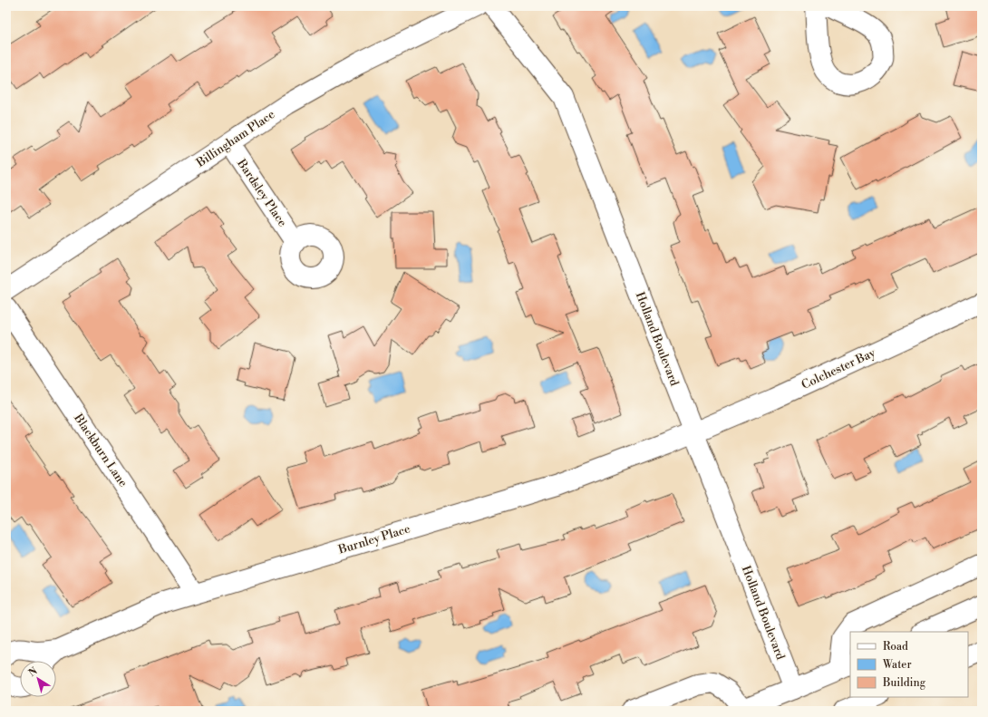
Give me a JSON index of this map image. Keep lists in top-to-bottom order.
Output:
{
  "streets": {
    "street": [
      "Billingham Place",
      "Bardsley Place",
      "Holland Boulevard",
      "Colchester Bay",
      "Blackburn Lane",
      "Burnley Place"
    ]
  },
  "crossings": [
    ["Billingham Place", "Bardsley Place"],
    ["Holland Boulevard", "Colchester Bay"],
    ["Holland Boulevard", "Burnley Place"],
    ["Colchester Bay", "Burnley Place"],
    ["Blackburn Lane", "Burnley Place"]
  ],
  "legend": ["Road", "Water", "Building"],
  "north": "top left"
}
